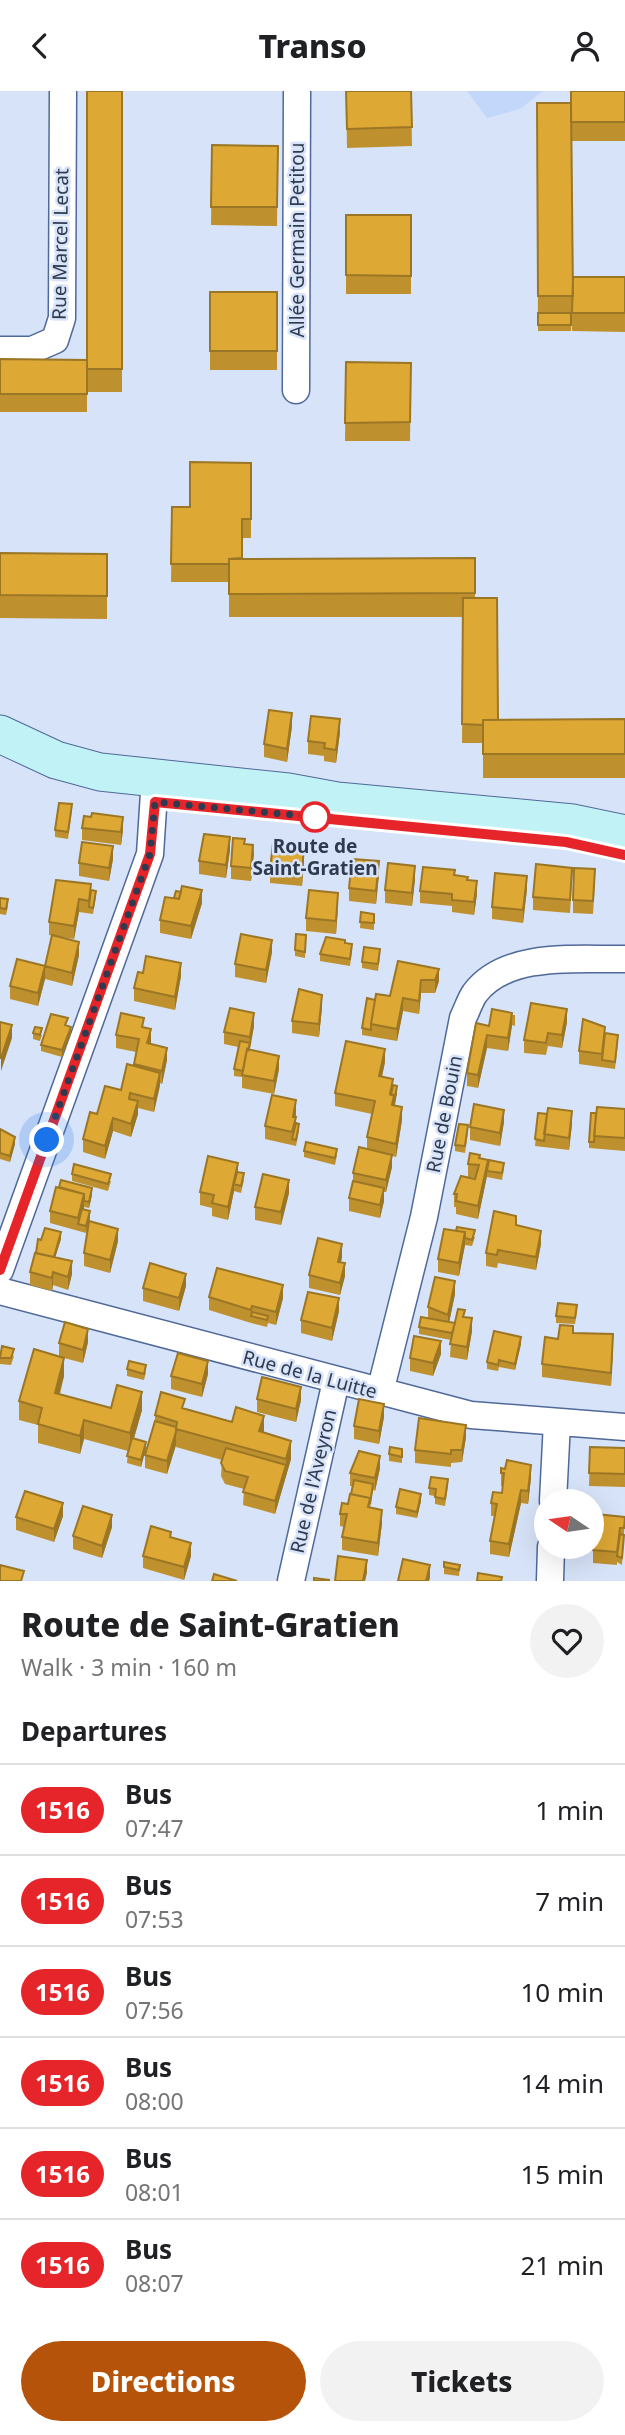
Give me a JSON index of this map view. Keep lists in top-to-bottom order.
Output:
{
  "streets": {
    "street": [
      "Allée Germain Petitou",
      "Rue Marcel Lecat",
      "Rue de Bouin",
      "Rue de la Luitte",
      "Rue de l'Aveyron"
    ]
  },
  "crossings": [
    ["Rue de Bouin", "Rue de la Luitte"],
    ["Rue de la Luitte", "Rue de l'Aveyron"]
  ],
  "places": ["Route de Saint-Gratien"],
  "lines": ["bus line 1516"],
  "north": "left",
  "page": {
    "header": "Transo",
    "heading": [
      ["Route de Saint-Gratien", "Walk · 3 min · 160 m"],
      "Departures"
    ],
    "list": [
      {
        "mark": "1516",
        "name": "Bus",
        "note": "07:47",
        "value": "1 min"
      },
      {
        "mark": "1516",
        "name": "Bus",
        "note": "07:53",
        "value": "7 min"
      },
      {
        "mark": "1516",
        "name": "Bus",
        "note": "07:56",
        "value": "10 min"
      },
      {
        "mark": "1516",
        "name": "Bus",
        "note": "08:00",
        "value": "14 min"
      },
      {
        "mark": "1516",
        "name": "Bus",
        "note": "08:01",
        "value": "15 min"
      },
      {
        "mark": "1516",
        "name": "Bus",
        "note": "08:07",
        "value": "21 min"
      }
    ],
    "buttons": ["Directions", "Tickets"]
  }
}
